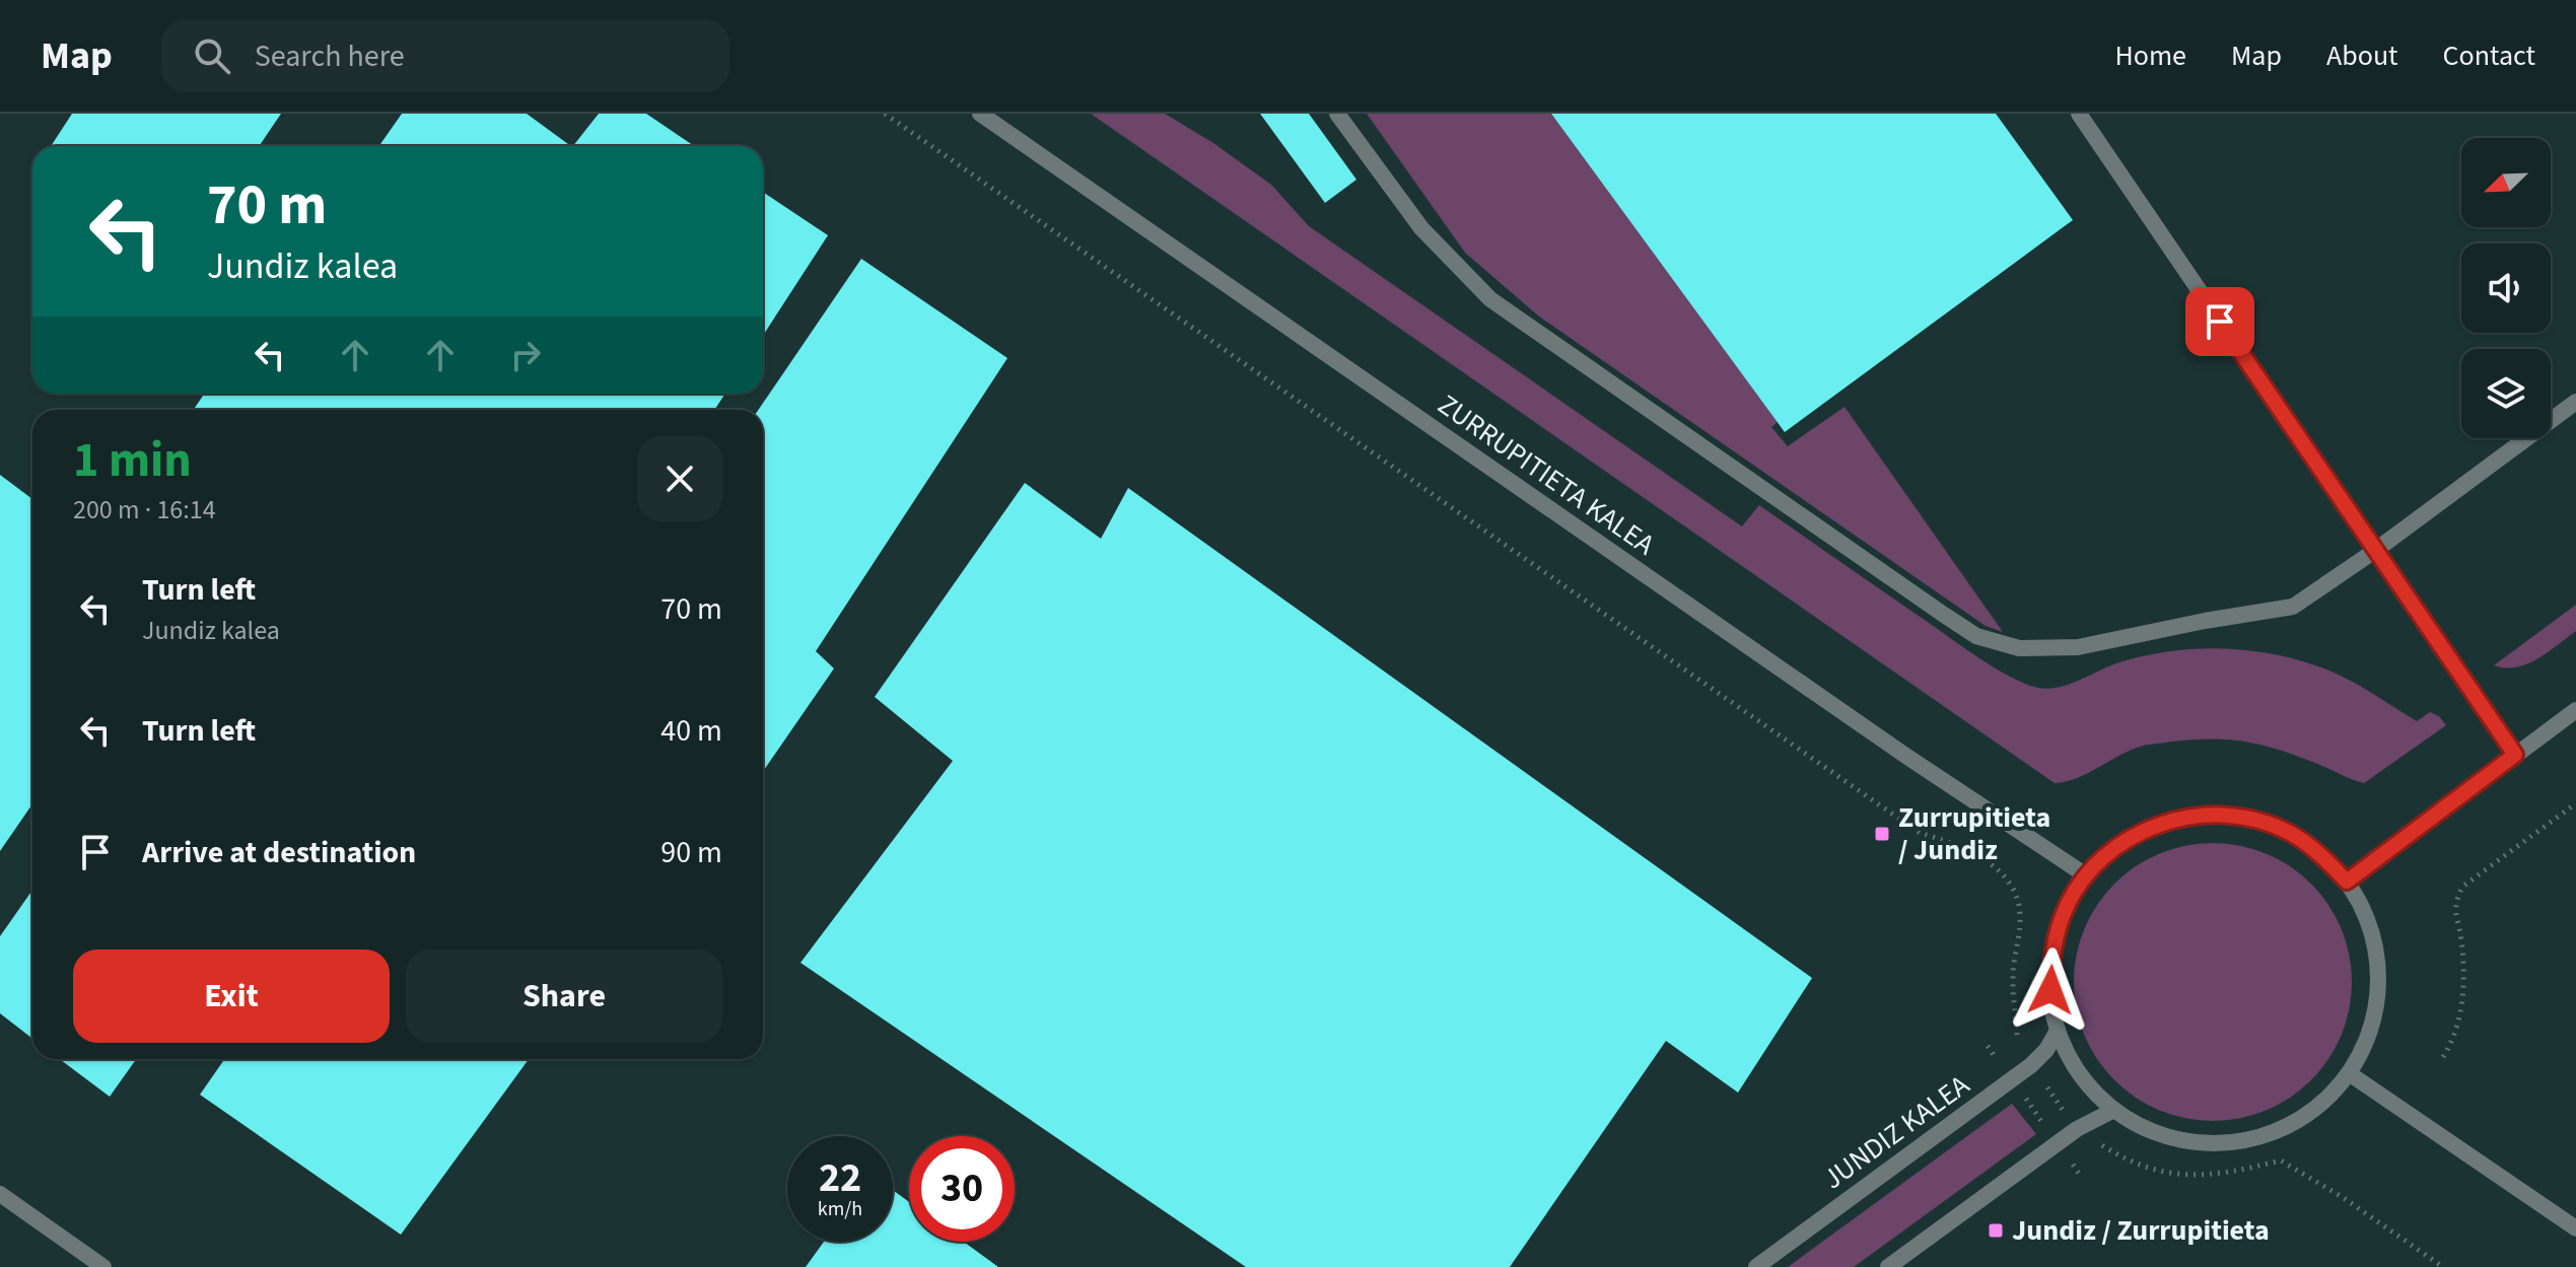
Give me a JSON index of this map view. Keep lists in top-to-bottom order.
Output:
{
  "streets": {
    "street": ["ZURRUPITIETA KALEA", "JUNDIZ KALEA"]
  },
  "places": {
    "transit": ["Zurrupitieta / Jundiz", "Jundiz / Zurrupitieta"]
  },
  "north": "bottom left",
  "page": {
    "header": "Map",
    "search": "Search here",
    "nav": [
      "Home",
      "Map",
      "About",
      "Contact"
    ],
    "turn": ["70 m", "Jundiz kalea"],
    "heading": ["1 min", "200 m · 16:14"],
    "list": [
      {
        "name": "Turn left",
        "note": "Jundiz kalea",
        "value": "70 m"
      },
      {
        "name": "Turn left",
        "value": "40 m"
      },
      {
        "name": "Arrive at destination",
        "value": "90 m"
      }
    ],
    "buttons": ["Exit", "Share"],
    "speed": "22 km/h",
    "limit": "30"
  }
}
